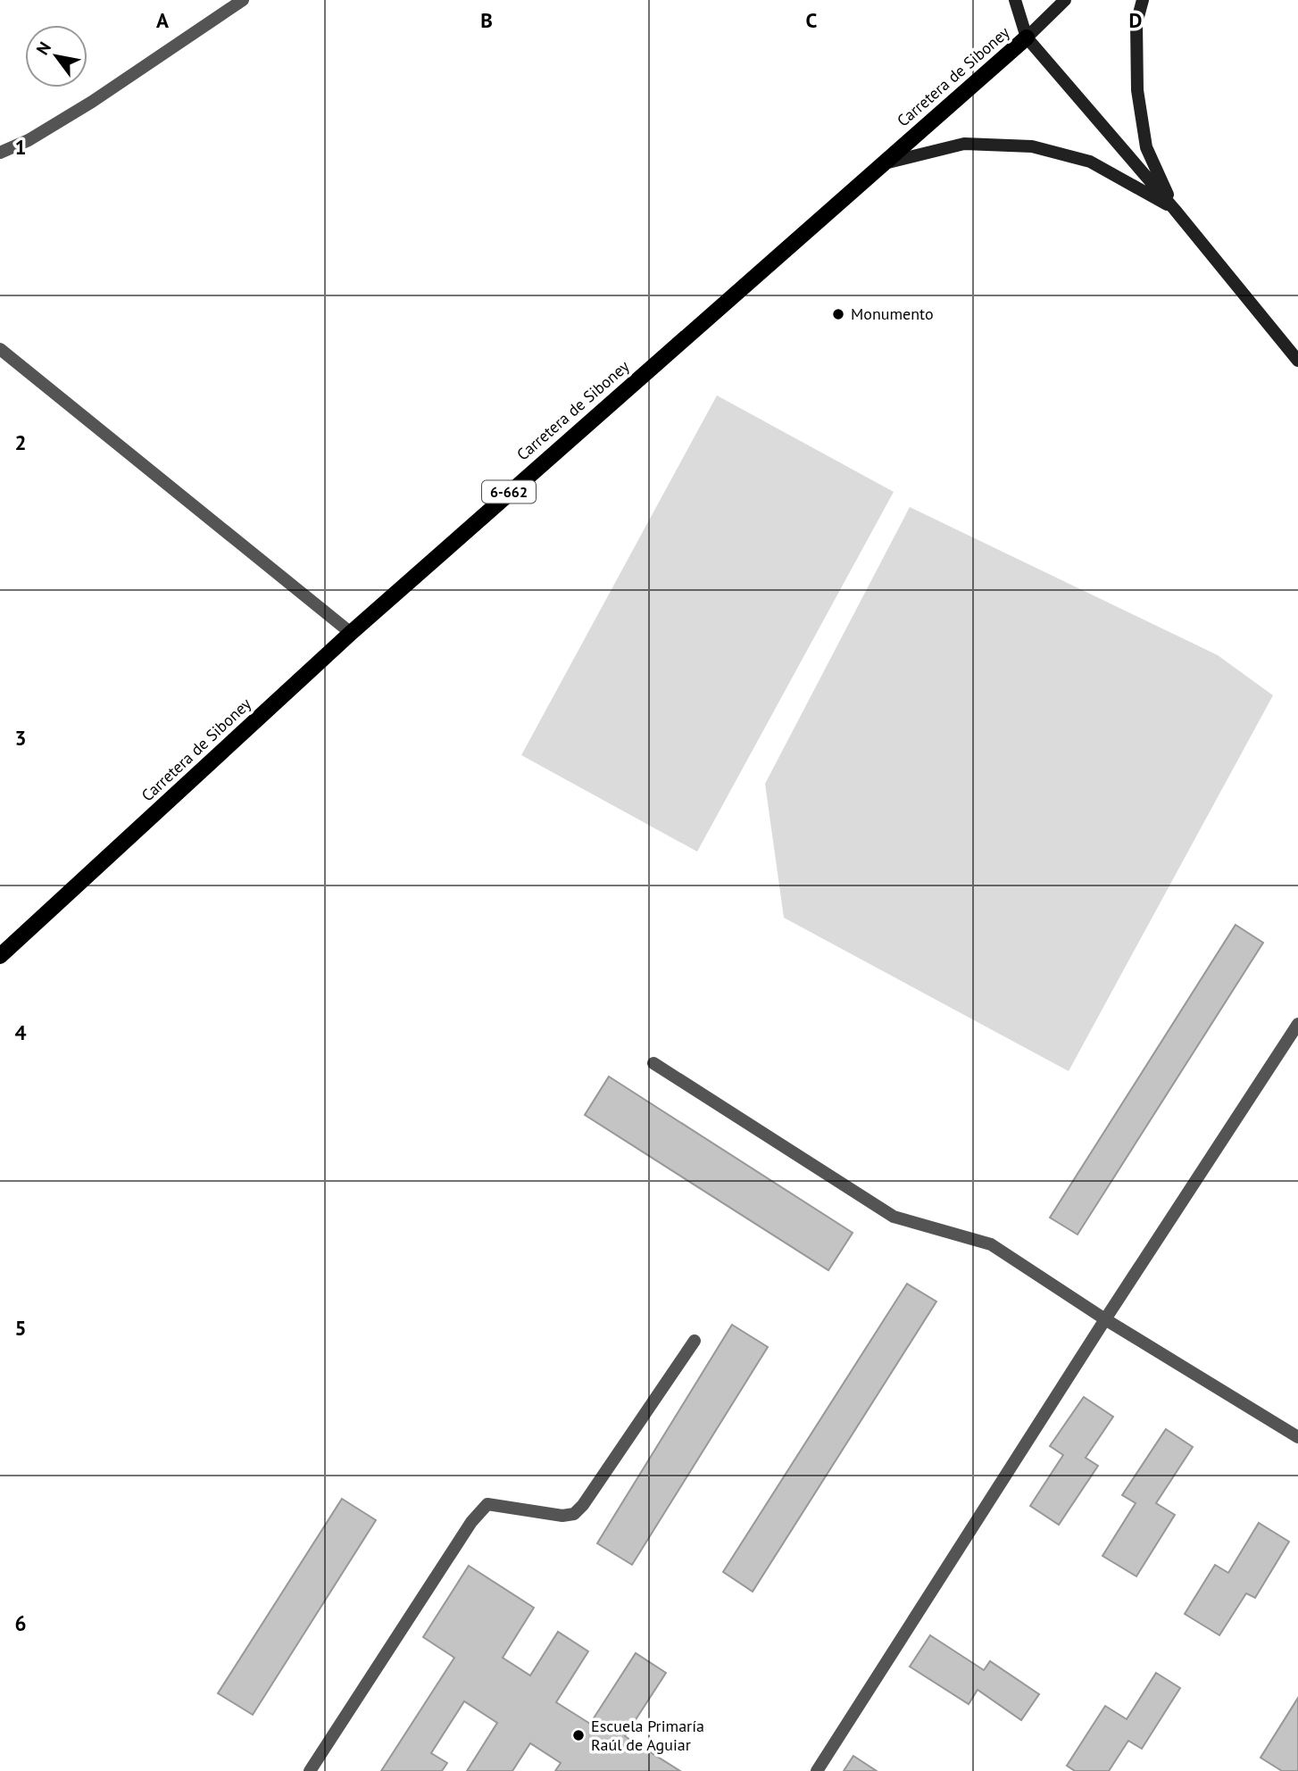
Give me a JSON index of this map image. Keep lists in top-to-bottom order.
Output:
{
  "streets": {
    "main road": ["Carretera de Siboney", "6-662"]
  },
  "places": ["Monumento", "Escuela Primaría Raúl de Aguiar"],
  "north": "top left",
  "grid": {
    "columns": [
      "A",
      "B",
      "C",
      "D"
    ],
    "rows": [
      "1",
      "2",
      "3",
      "4",
      "5",
      "6"
    ]
  }
}
